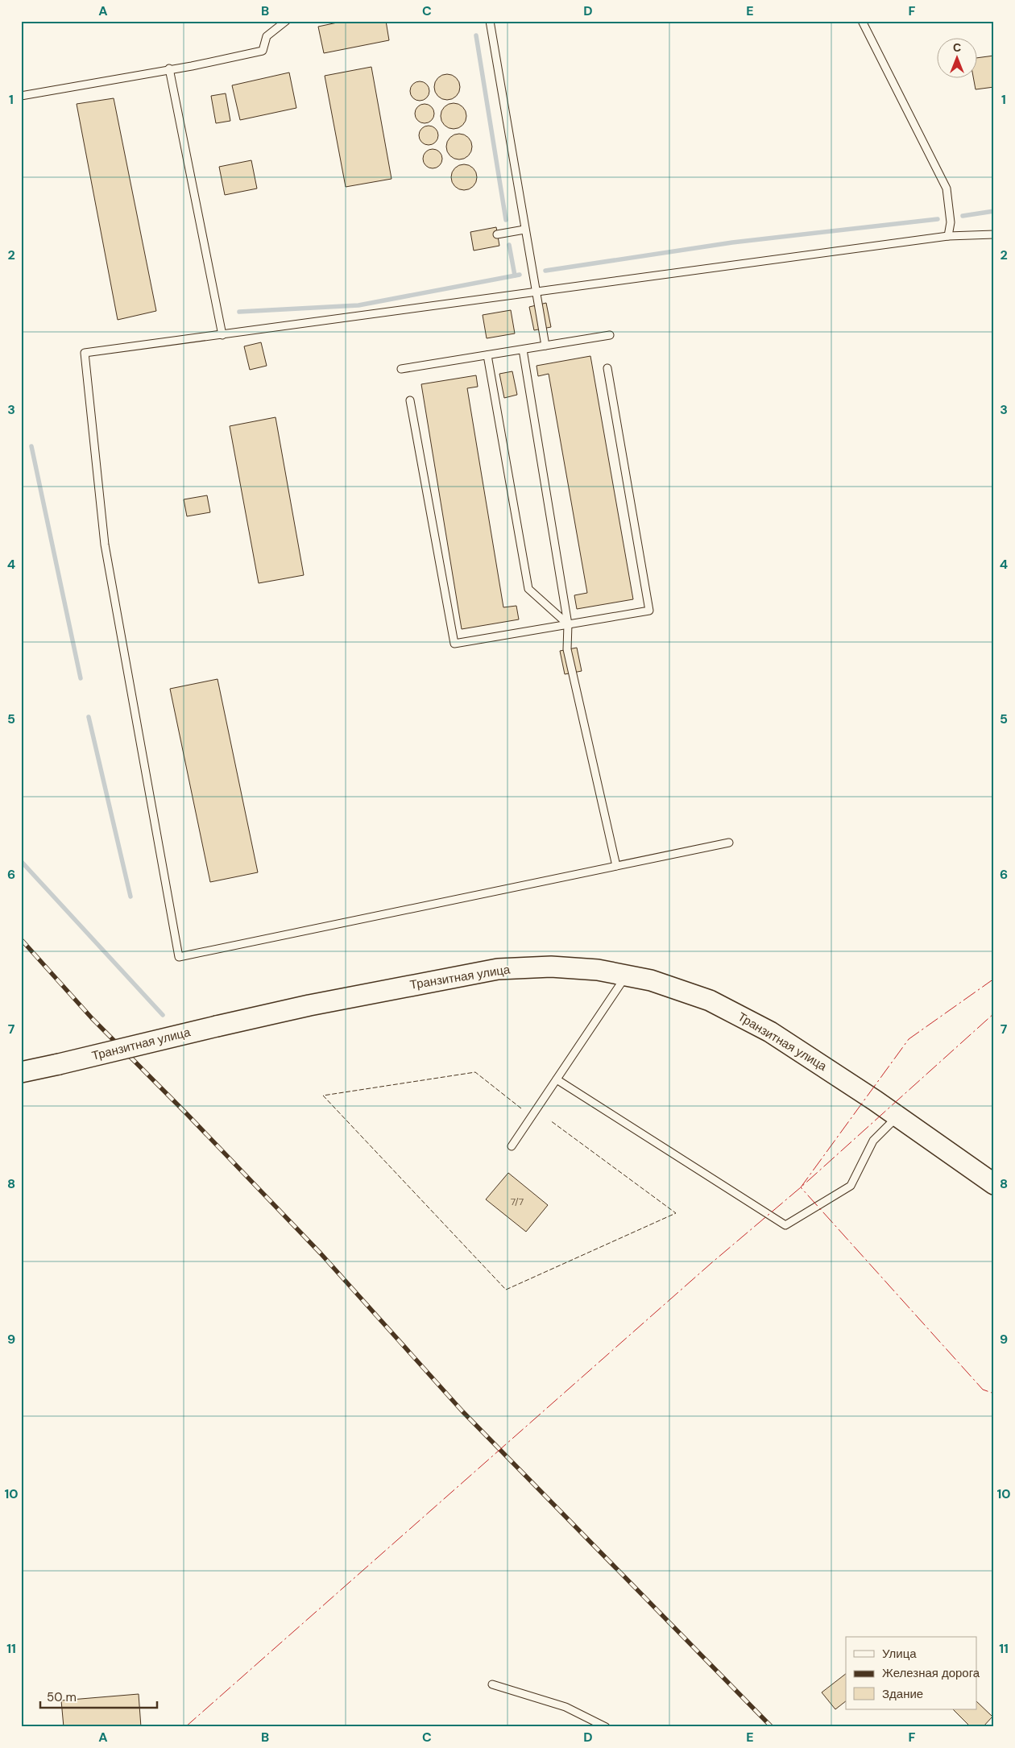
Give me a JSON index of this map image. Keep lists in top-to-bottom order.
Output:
{
  "streets": {
    "main road": ["Транзитная улица"]
  },
  "house_numbers": ["7/7"],
  "legend": ["Улица", "Железная дорога", "Здание"],
  "scale_bar": "50 m",
  "north": "top",
  "grid": {
    "columns": [
      "A",
      "B",
      "C",
      "D",
      "E",
      "F"
    ],
    "rows": [
      "1",
      "2",
      "3",
      "4",
      "5",
      "6",
      "7",
      "8",
      "9",
      "10",
      "11"
    ]
  }
}
